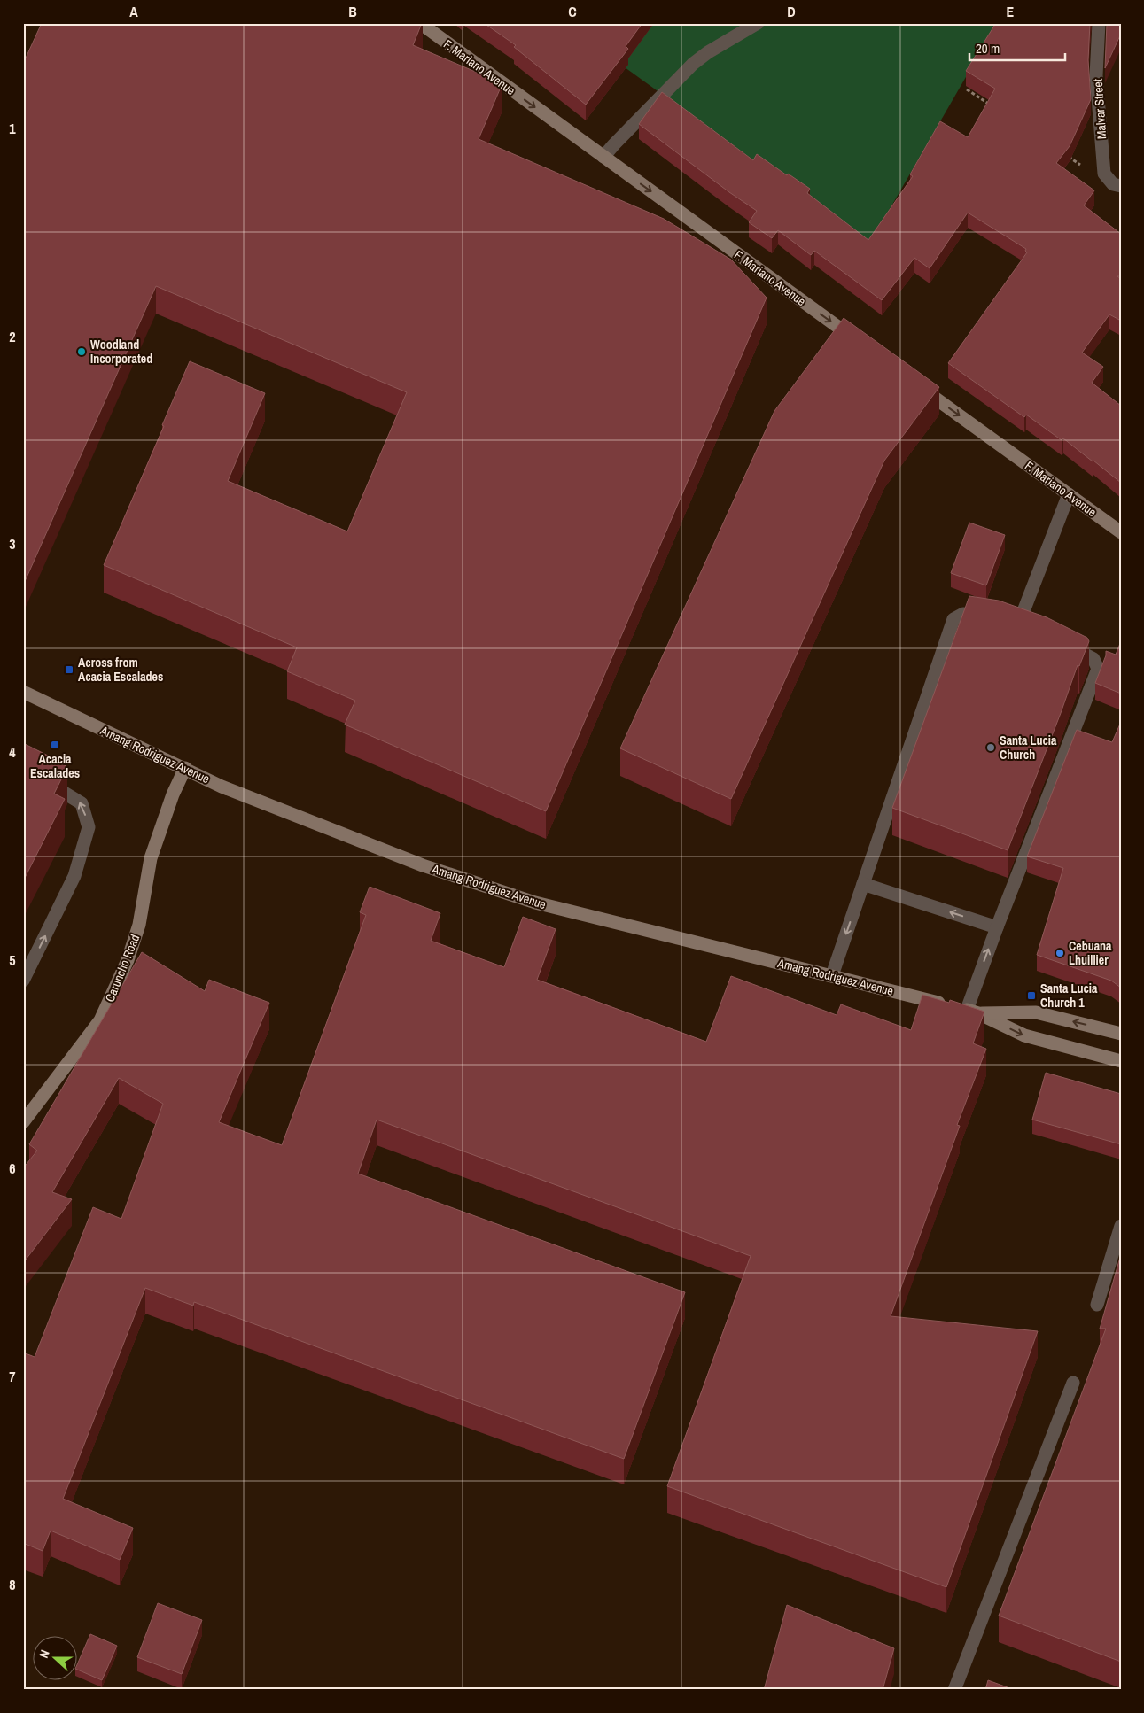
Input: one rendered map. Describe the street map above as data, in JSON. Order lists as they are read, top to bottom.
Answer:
{
  "streets": {
    "main road": ["F. Mariano Avenue", "Amang Rodriguez Avenue", "Caruncho Road"],
    "street": ["Malvar Street"]
  },
  "crossings": [
    ["Amang Rodriguez Avenue", "Caruncho Road"]
  ],
  "one_way": ["F. Mariano Avenue"],
  "places": {
    "other": ["Woodland Incorporated", "Santa Lucia Church", "Cebuana Lhuillier"],
    "transit": ["Across from Acacia Escalades", "Acacia Escalades", "Santa Lucia Church 1"]
  },
  "scale_bar": "20 m",
  "north": "left",
  "grid": {
    "columns": [
      "A",
      "B",
      "C",
      "D",
      "E"
    ],
    "rows": [
      "1",
      "2",
      "3",
      "4",
      "5",
      "6",
      "7",
      "8"
    ]
  }
}
